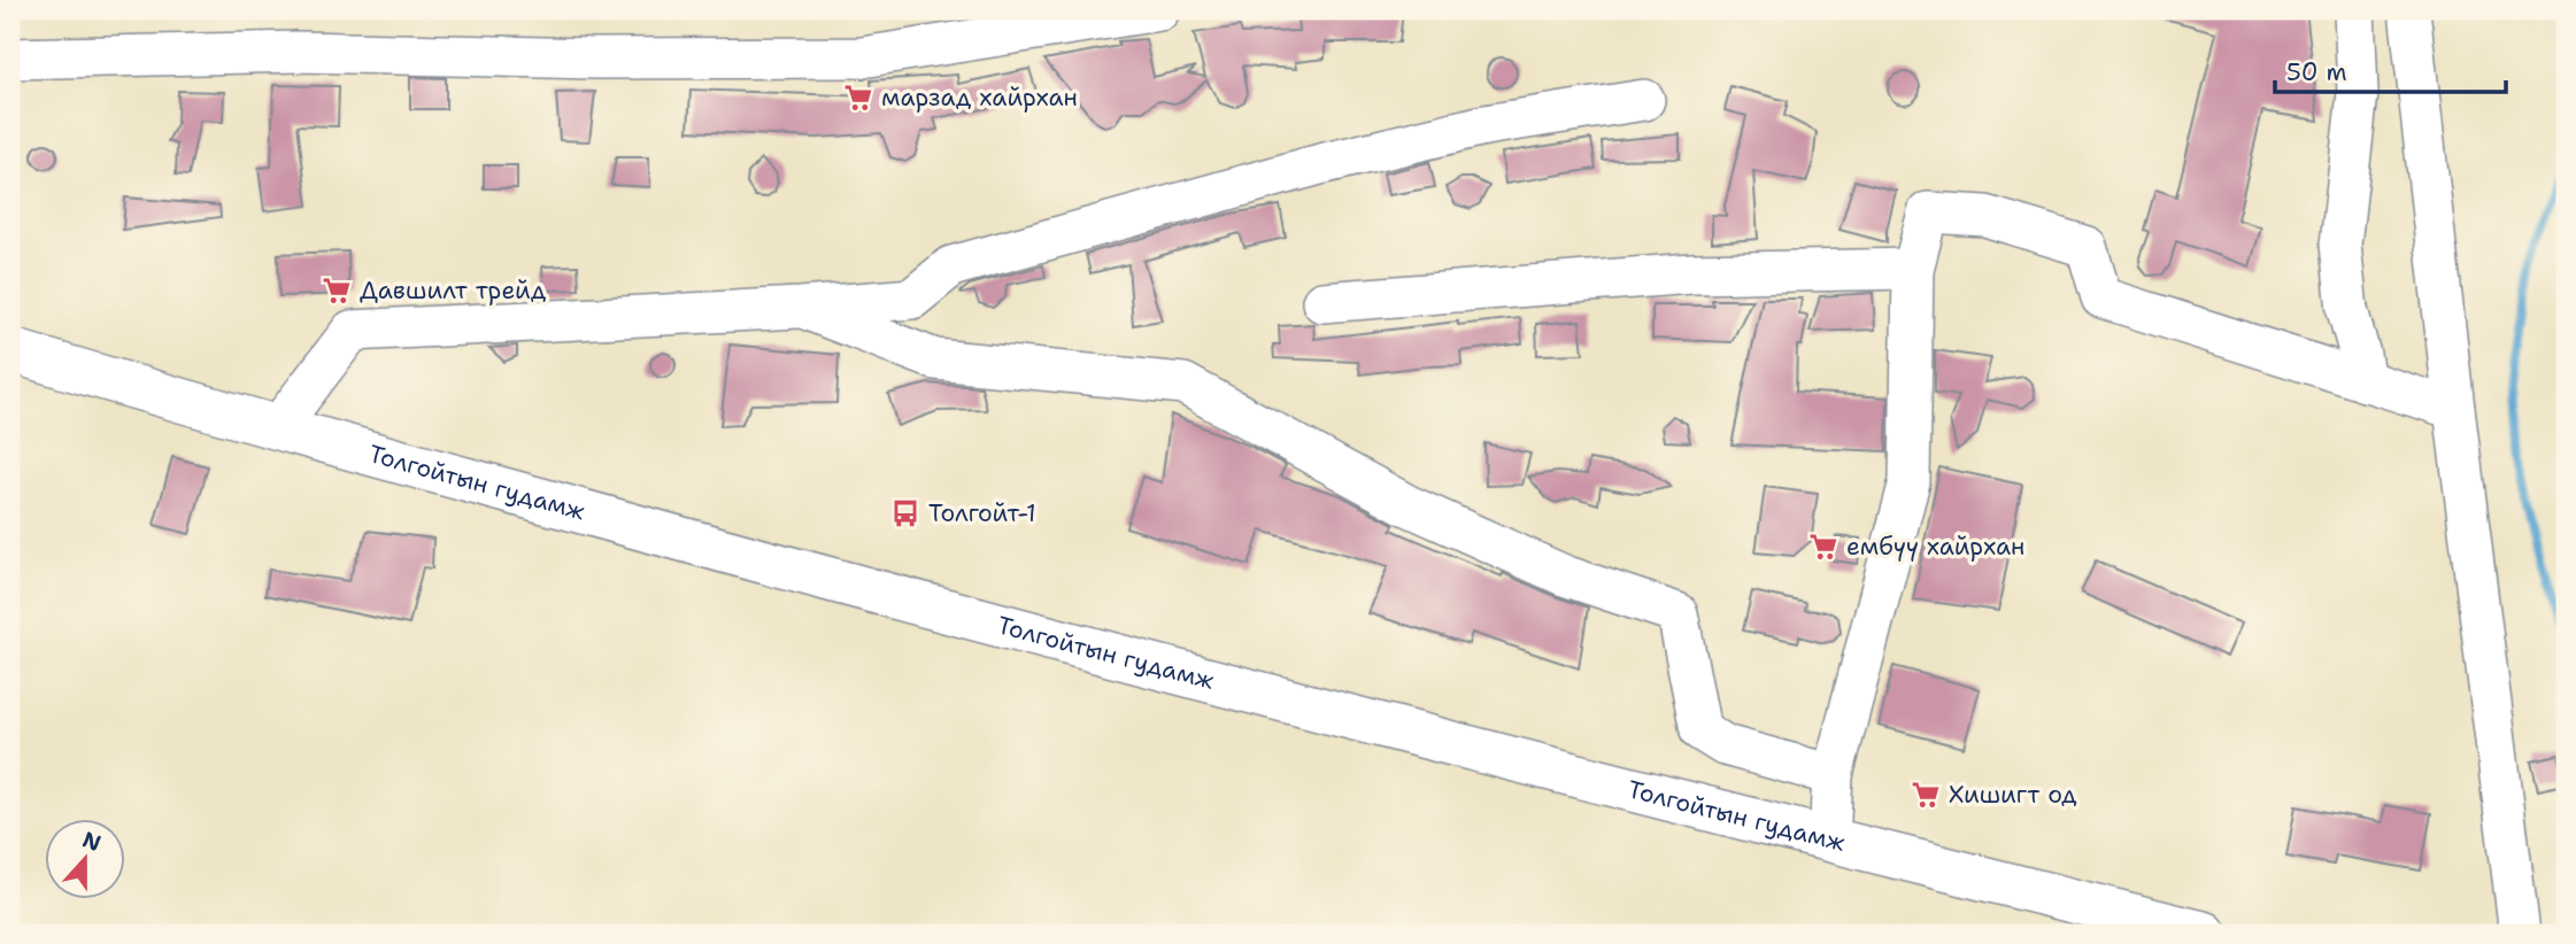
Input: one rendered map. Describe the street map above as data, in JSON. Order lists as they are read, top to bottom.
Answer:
{
  "streets": {
    "main road": ["Толгойтын гудамж"]
  },
  "places": {
    "supermarket": [
      "марзад хайрхан",
      "Давшилт трейд",
      "ембүү хайрхан",
      "Хишигт од"
    ],
    "bus stop": ["Толгойт-1"]
  },
  "scale_bar": "50 m",
  "north": "top"
}
